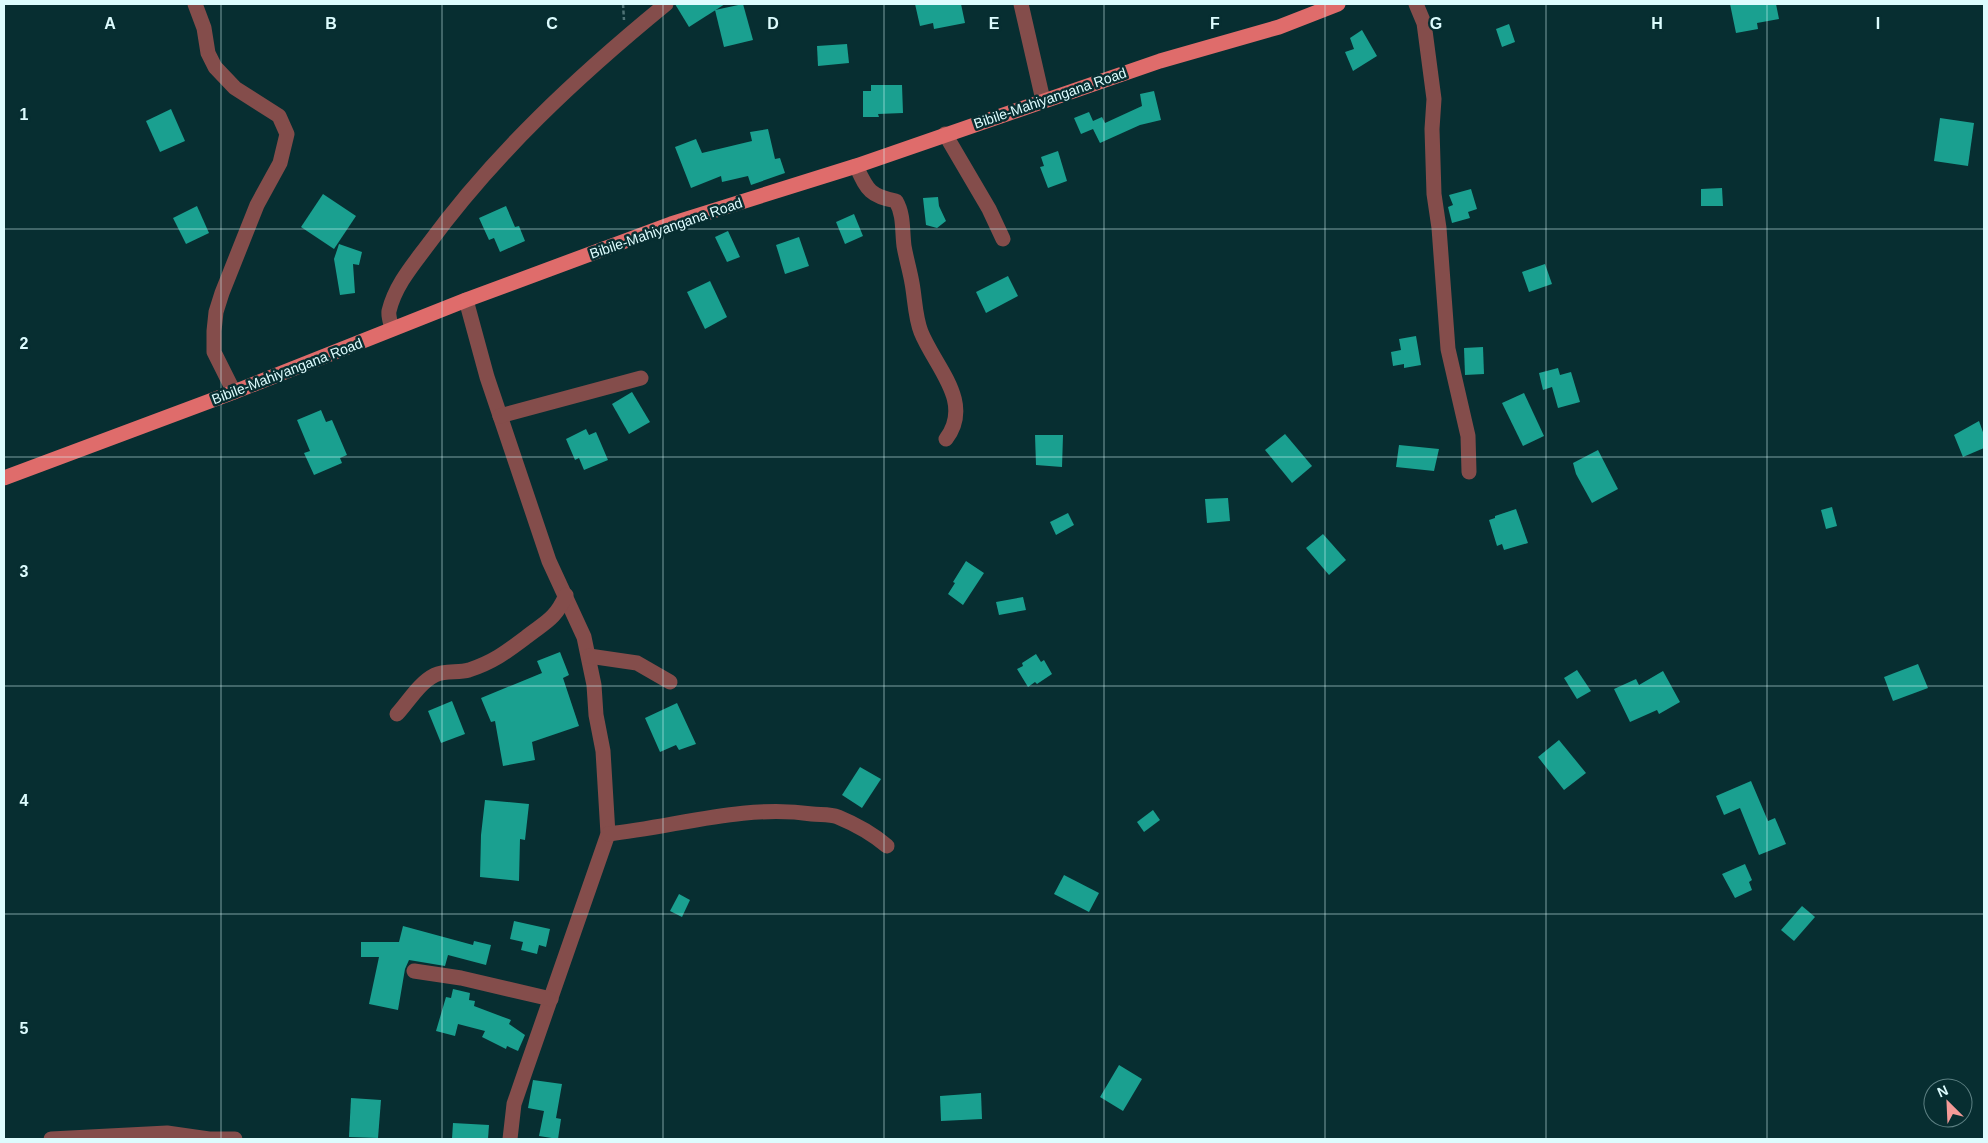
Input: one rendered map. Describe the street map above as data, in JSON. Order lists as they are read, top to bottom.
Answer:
{
  "streets": {
    "main road": ["Bibile-Mahiyangana Road"]
  },
  "north": "top left",
  "grid": {
    "columns": [
      "A",
      "B",
      "C",
      "D",
      "E",
      "F",
      "G",
      "H",
      "I"
    ],
    "rows": [
      "1",
      "2",
      "3",
      "4",
      "5"
    ]
  }
}
